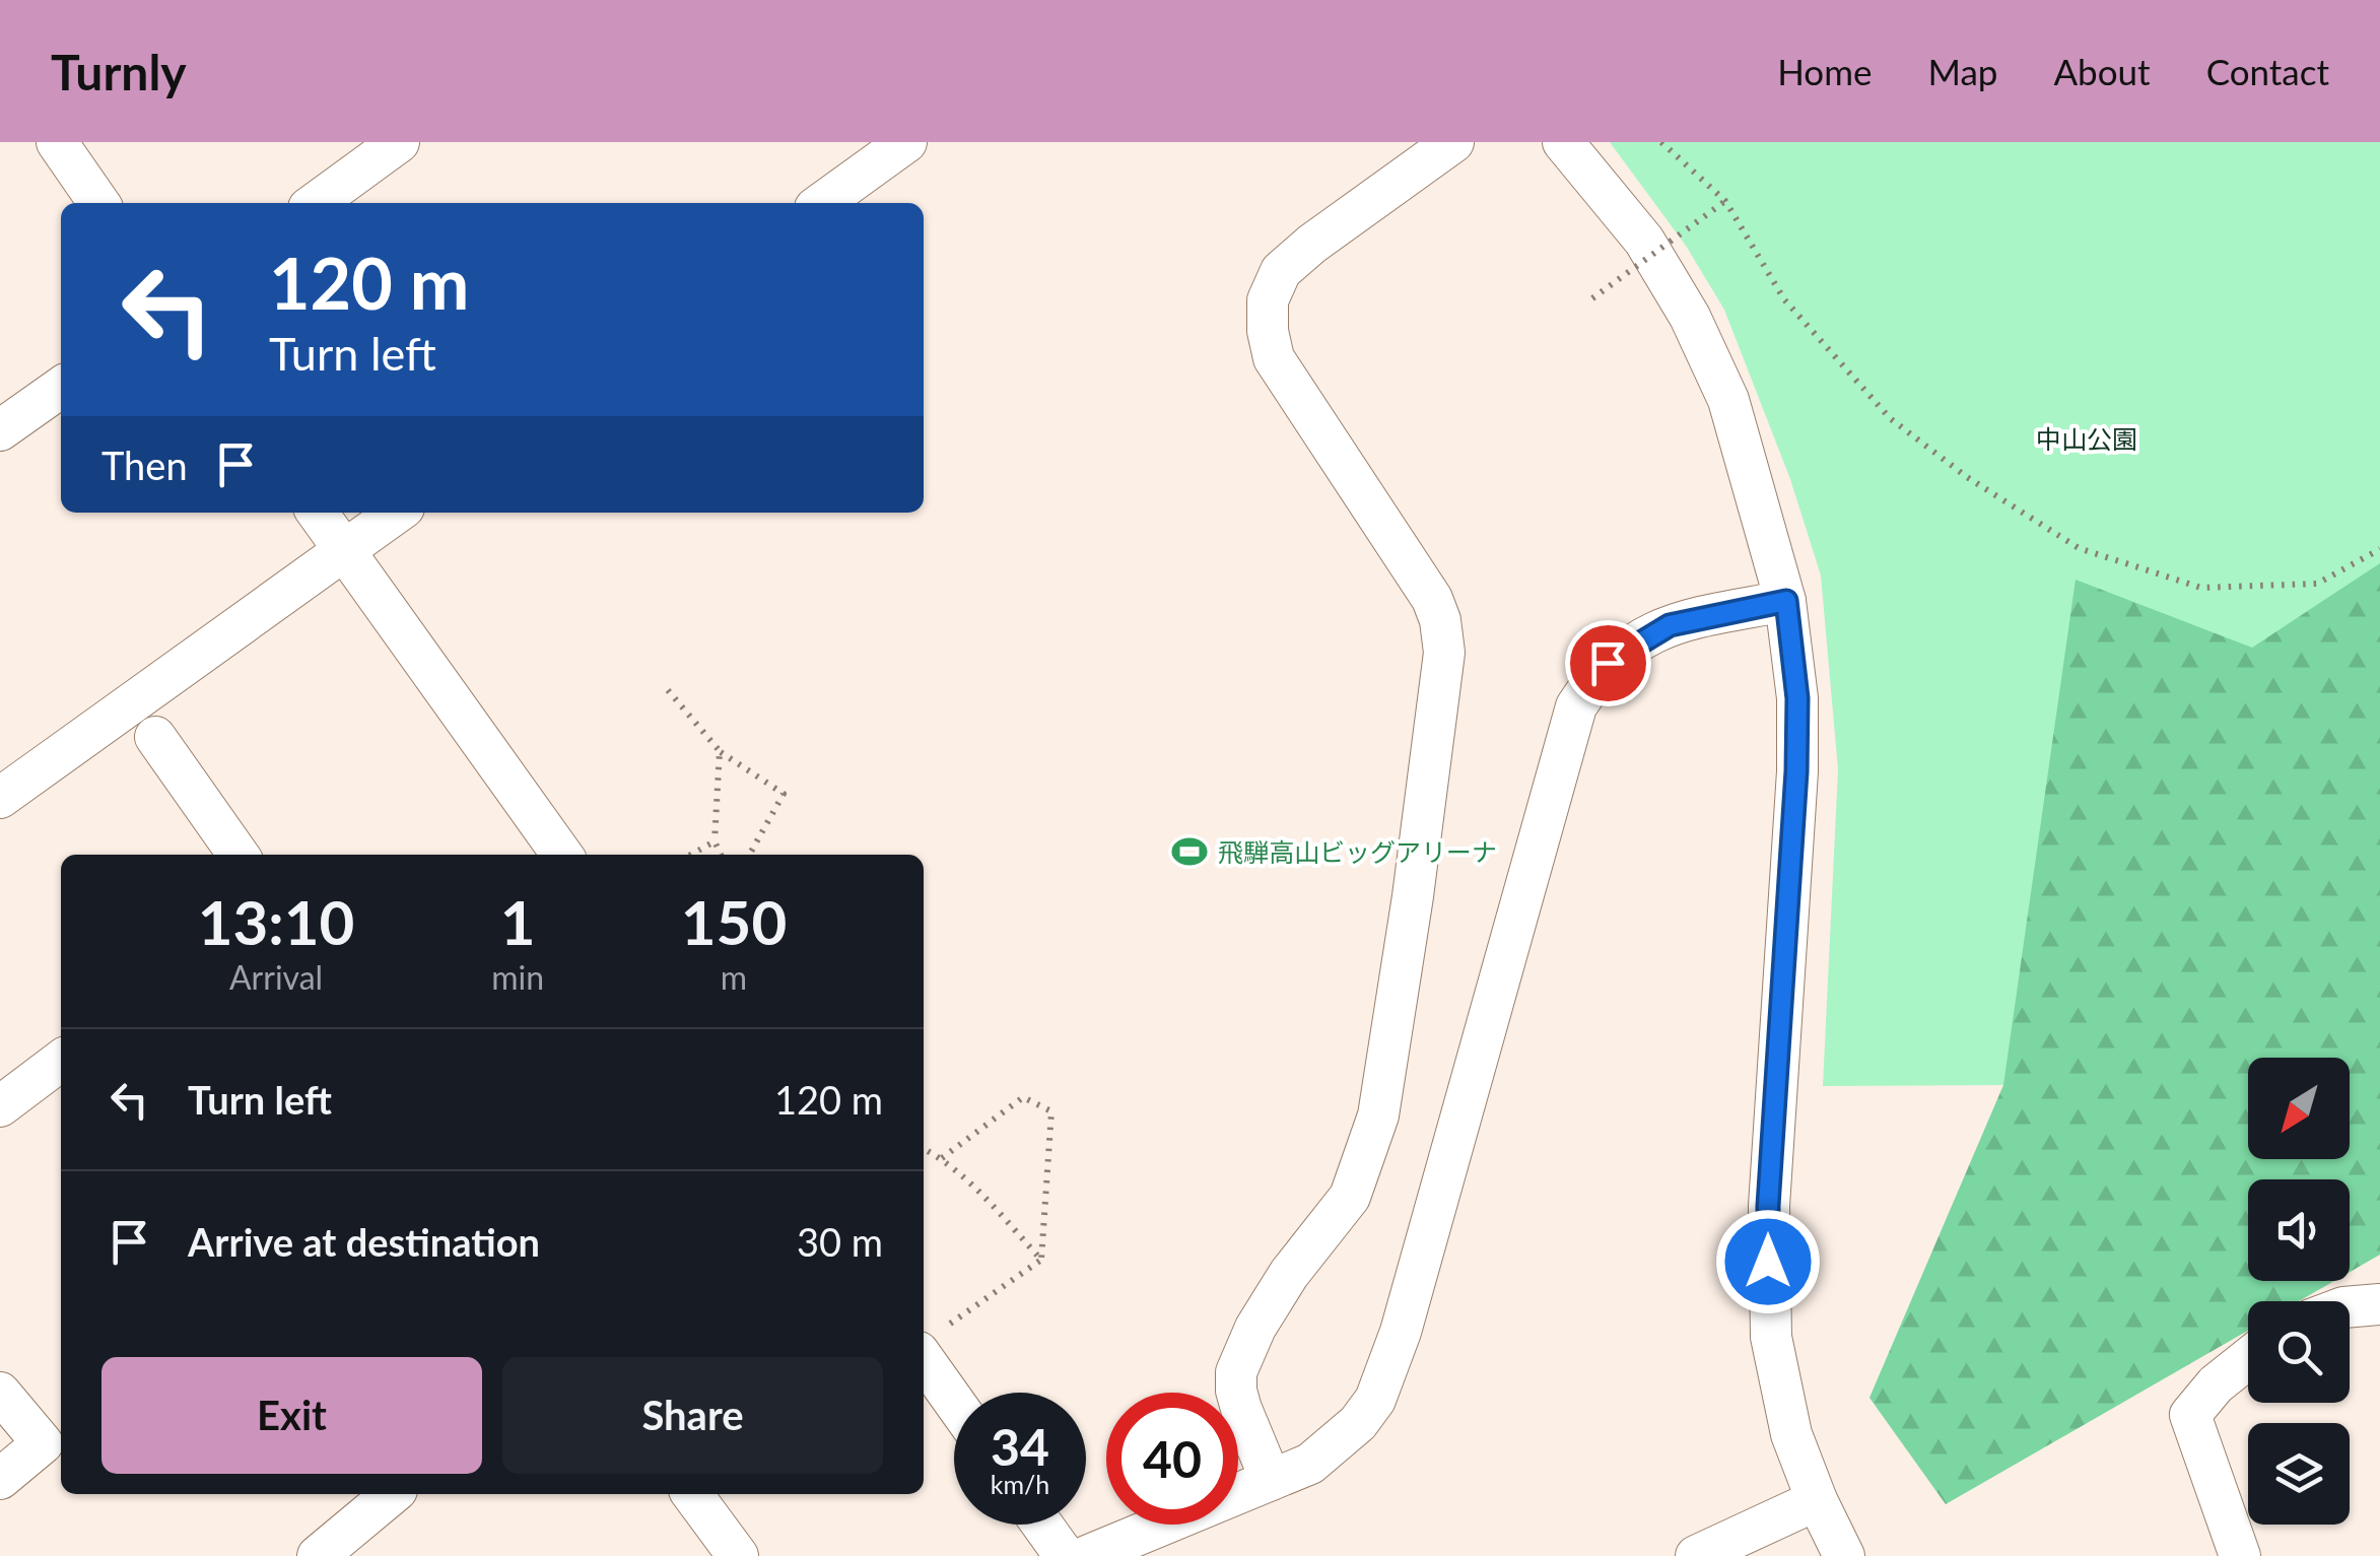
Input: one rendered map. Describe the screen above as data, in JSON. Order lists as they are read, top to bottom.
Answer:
{
  "parks": ["中山公園"],
  "places": {
    "sports": ["飛騨高山ビッグアリーナ"]
  },
  "north": "bottom left",
  "page": {
    "header": "Turnly",
    "nav": [
      "Home",
      "Map",
      "About",
      "Contact"
    ],
    "turn": ["120 m", "Turn left"],
    "then": "Then",
    "eta": [
      "13:10",
      "Arrival",
      "1",
      "min",
      "150",
      "m"
    ],
    "list": [
      {
        "name": "Turn left",
        "value": "120 m"
      },
      {
        "name": "Arrive at destination",
        "value": "30 m"
      }
    ],
    "buttons": ["Exit", "Share"],
    "speed": "34 km/h",
    "limit": "40"
  }
}
